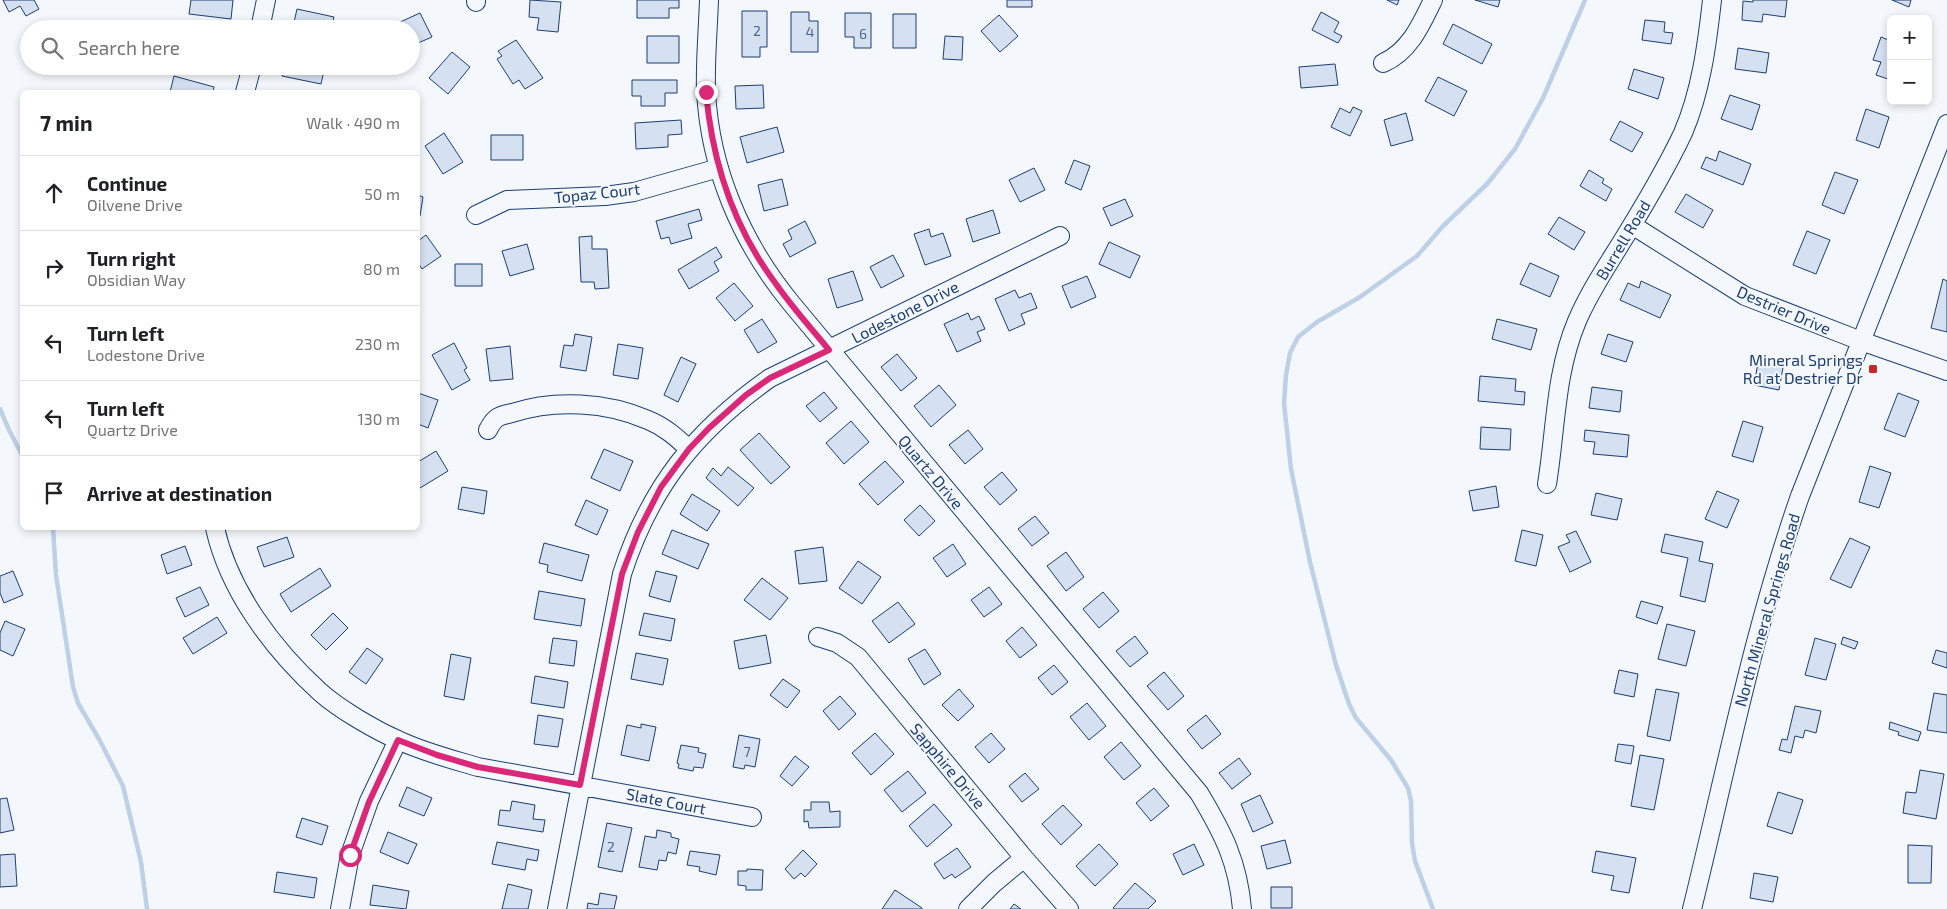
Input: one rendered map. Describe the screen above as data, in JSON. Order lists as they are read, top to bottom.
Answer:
{
  "streets": {
    "street": [
      "Topaz Court",
      "Burrell Road",
      "Destrier Drive",
      "Lodestone Drive",
      "Quartz Drive",
      "North Mineral Springs Road",
      "Sapphire Drive",
      "Slate Court"
    ]
  },
  "crossings": [
    ["Topaz Court", "Quartz Drive"],
    ["Burrell Road", "Destrier Drive"],
    ["Destrier Drive", "North Mineral Springs Road"],
    ["Lodestone Drive", "Quartz Drive"],
    ["Lodestone Drive", "Slate Court"]
  ],
  "places": {
    "transit": ["Mineral Springs Rd at Destrier Dr"]
  },
  "house_numbers": [
    "2",
    "4",
    "6",
    "7",
    "2"
  ],
  "page": {
    "map_buttons": ["+", "−"],
    "search": "Search here",
    "heading": ["7 min", "Walk · 490 m"],
    "list": [
      ["Continue", "Oilvene Drive", "50 m"],
      ["Turn right", "Obsidian Way", "80 m"],
      ["Turn left", "Lodestone Drive", "230 m"],
      ["Turn left", "Quartz Drive", "130 m"],
      "Arrive at destination"
    ]
  }
}
